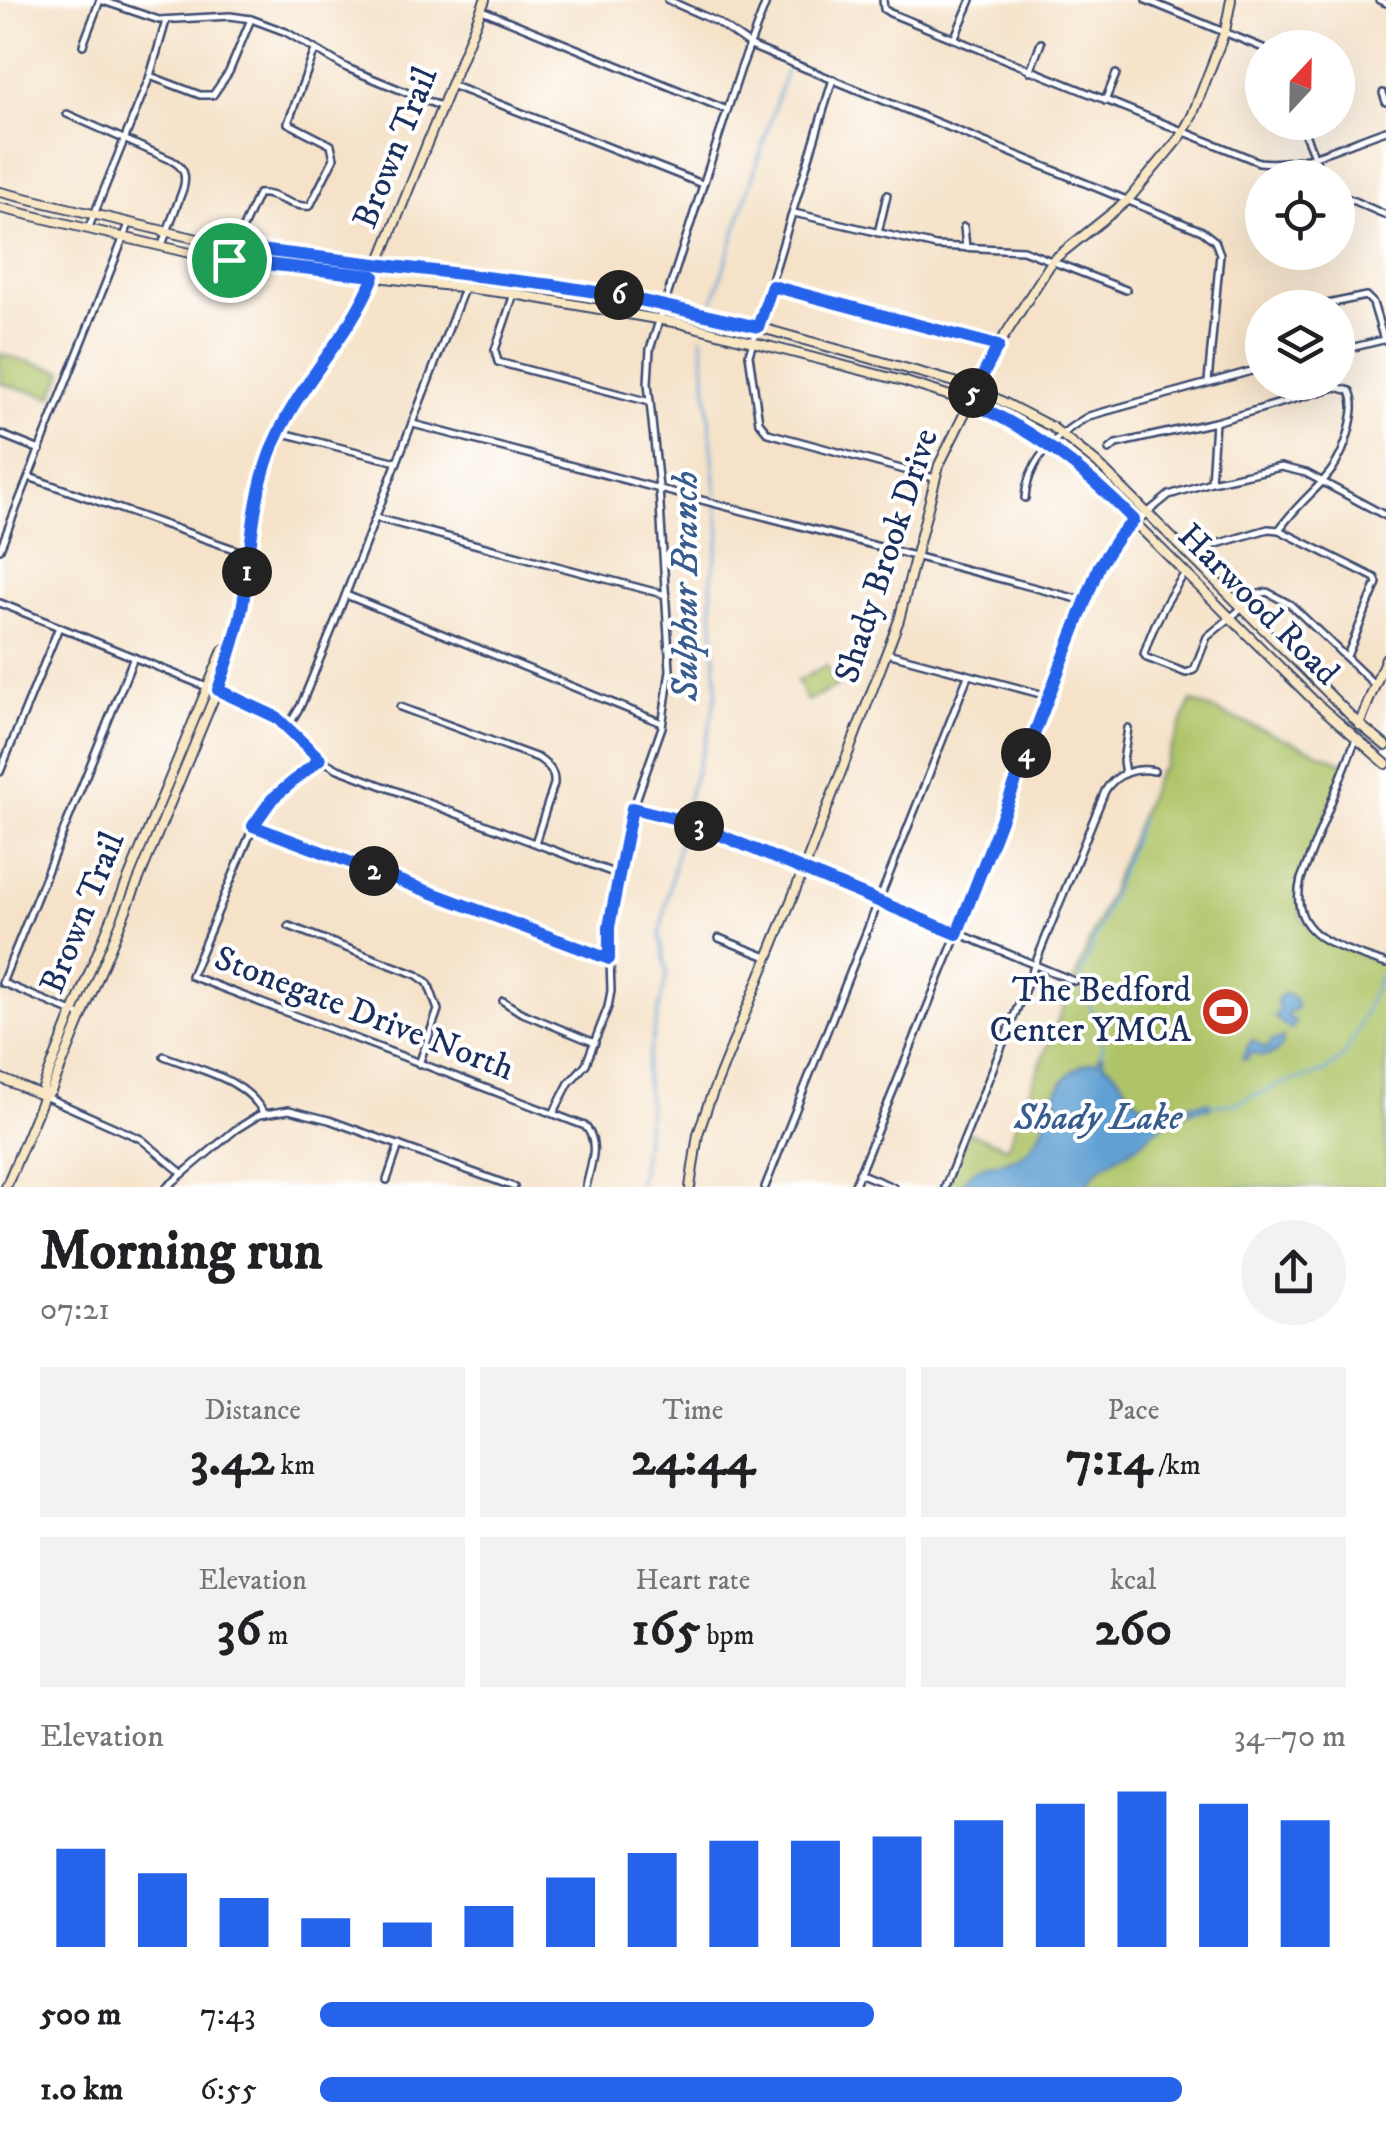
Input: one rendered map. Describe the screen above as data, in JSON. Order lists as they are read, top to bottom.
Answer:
{
  "streets": {
    "street": [
      "Brown Trail",
      "Shady Brook Drive",
      "Harwood Road",
      "Stonegate Drive North"
    ]
  },
  "crossings": [
    ["Brown Trail", "Harwood Road"],
    ["Shady Brook Drive", "Harwood Road"]
  ],
  "water": ["Sulphur Branch", "Shady Lake"],
  "places": {
    "sports": ["The Bedford Center YMCA"]
  },
  "north": "top",
  "page": {
    "pins": [
      "6",
      "5",
      "1",
      "4",
      "3",
      "2"
    ],
    "heading": ["Morning run", "07:21"],
    "stats": [
      ["Distance", "3.42 km"],
      ["Time", "24:44"],
      ["Pace", "7:14 /km"],
      ["Elevation", "36 m"],
      ["Heart rate", "165 bpm"],
      ["kcal", "260"]
    ],
    "chart": ["Elevation", "34–70 m"],
    "list": [
      {
        "name": "500 m",
        "note": "7:43"
      },
      {
        "name": "1.0 km",
        "note": "6:55"
      }
    ]
  }
}
